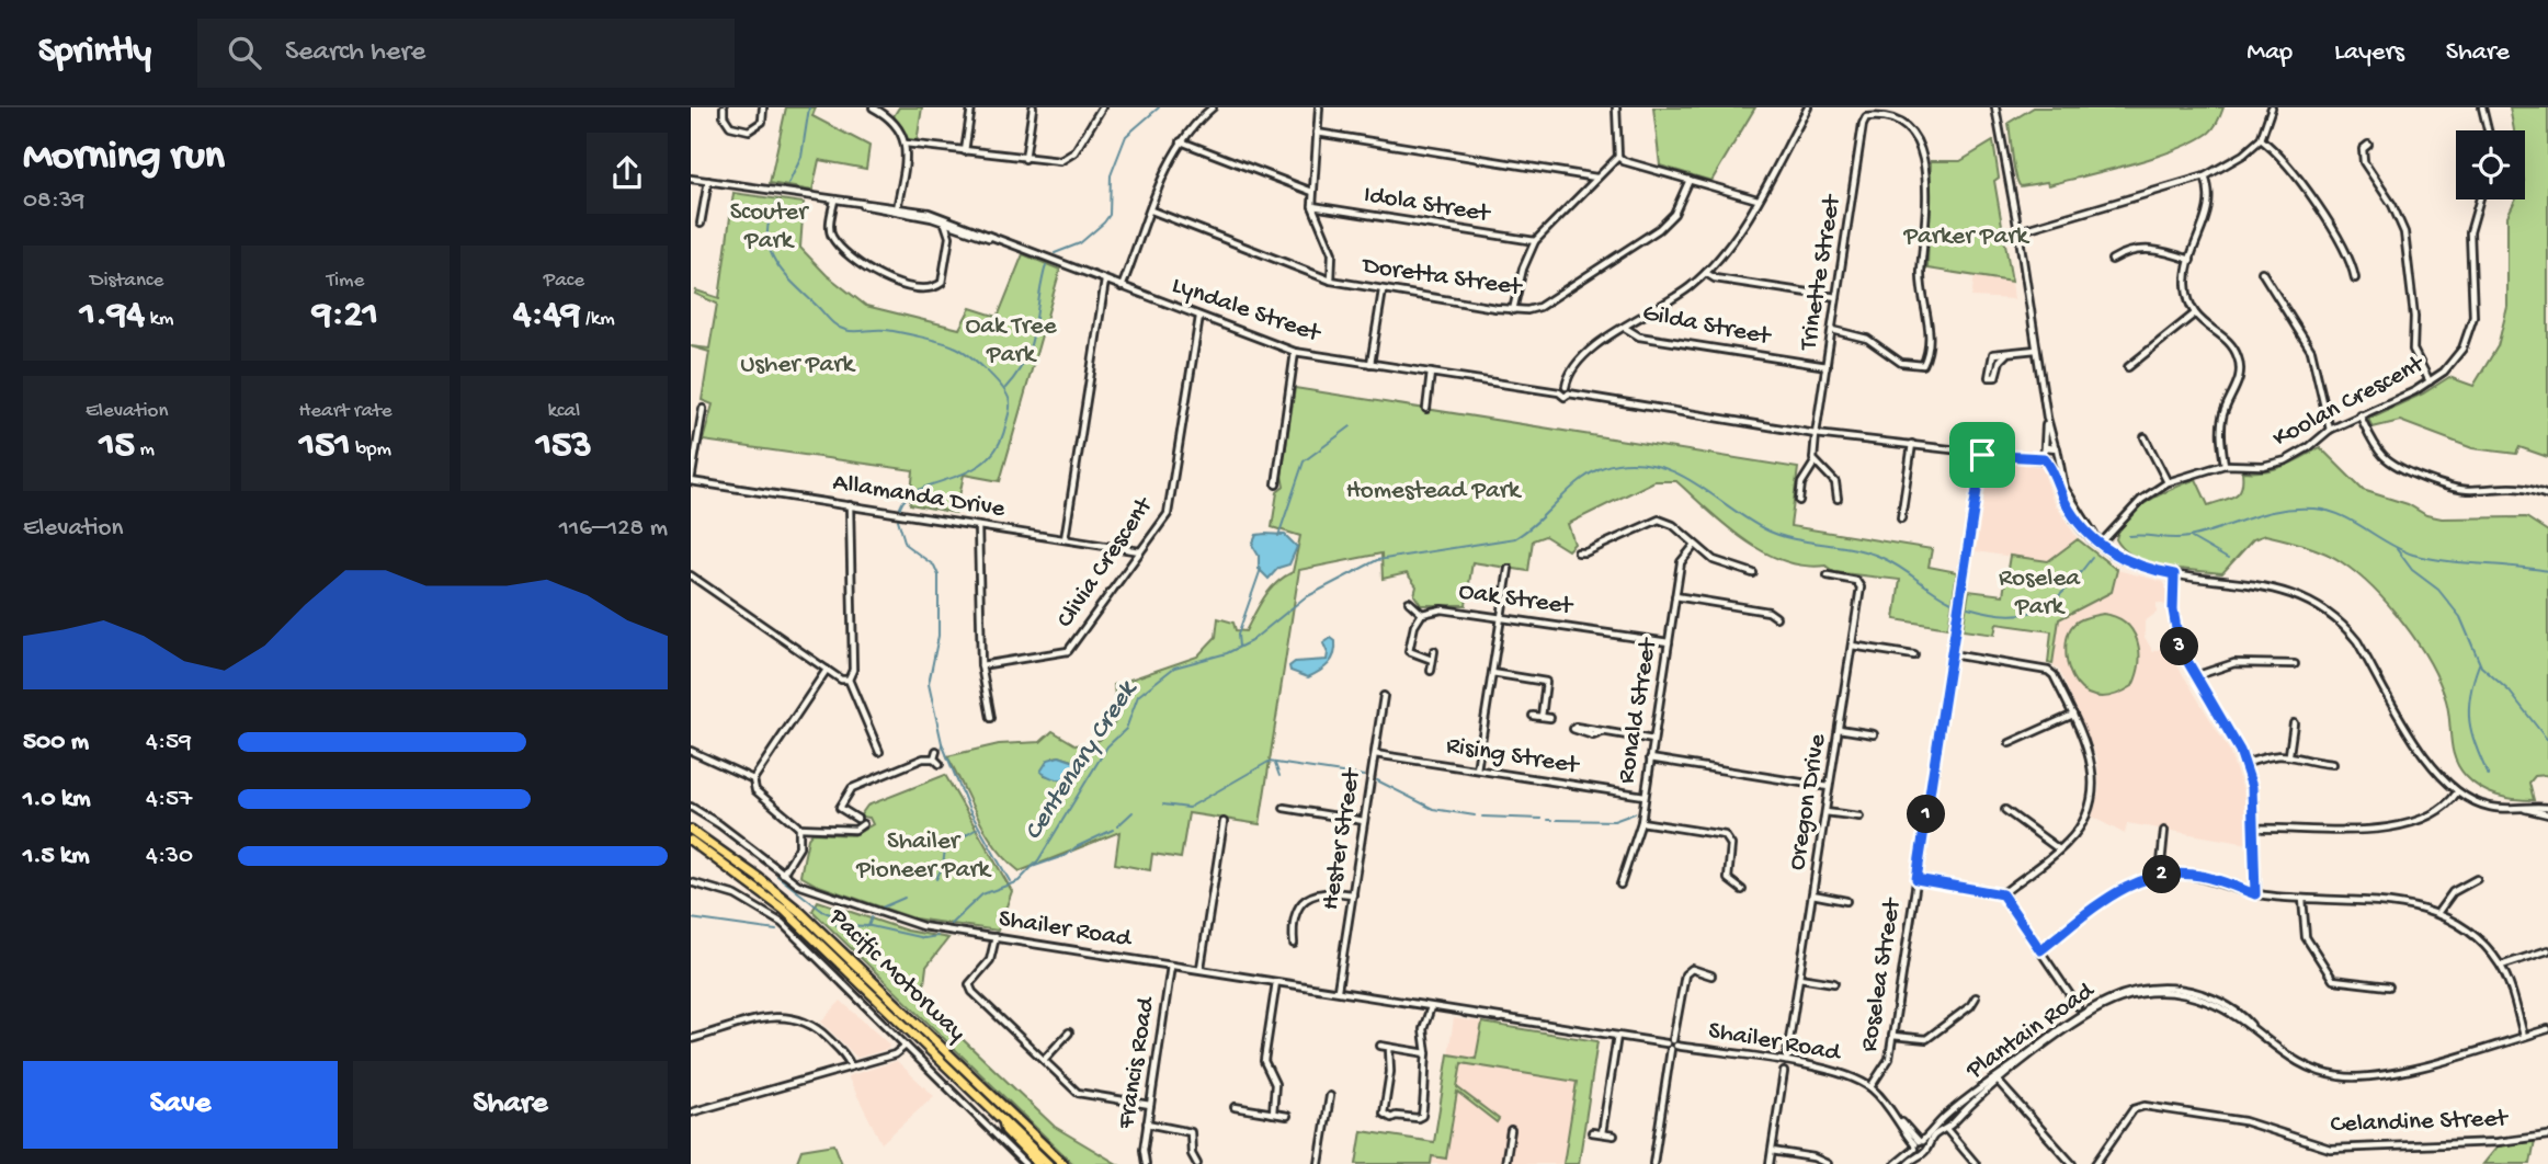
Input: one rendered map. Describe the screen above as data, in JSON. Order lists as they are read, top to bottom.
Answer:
{
  "streets": {
    "highway": ["Pacific Motorway"],
    "street": [
      "Idola Street",
      "Trinette Street",
      "Doretta Street",
      "Lyndale Street",
      "Gilda Street",
      "Koolan Crescent",
      "Allamanda Drive",
      "Clivia Crescent",
      "Oak Street",
      "Ronald Street",
      "Rising Street",
      "Oregon Drive",
      "Hester Street",
      "Shailer Road",
      "Roselea Street",
      "Plantain Road",
      "Francis Road",
      "Celandine Street"
    ]
  },
  "crossings": [
    ["Trinette Street", "Gilda Street"],
    ["Lyndale Street", "Clivia Crescent"],
    ["Allamanda Drive", "Clivia Crescent"],
    ["Oak Street", "Ronald Street"],
    ["Ronald Street", "Rising Street"],
    ["Rising Street", "Hester Street"],
    ["Oregon Drive", "Shailer Road"],
    ["Hester Street", "Shailer Road"],
    ["Shailer Road", "Roselea Street"],
    ["Shailer Road", "Plantain Road"],
    ["Shailer Road", "Francis Road"]
  ],
  "water": ["Centenary Creek"],
  "parks": [
    "Scouter Park",
    "Parker Park",
    "Oak Tree Park",
    "Usher Park",
    "Homestead Park",
    "Roselea Park",
    "Shailer Pioneer Park"
  ],
  "page": {
    "header": "Sprintly",
    "search": "Search here",
    "nav": ["Map", "Layers", "Share"],
    "heading": ["Morning run", "08:39"],
    "stats": [
      ["Distance", "1.94 km"],
      ["Time", "9:21"],
      ["Pace", "4:49 /km"],
      ["Elevation", "15 m"],
      ["Heart rate", "151 bpm"],
      ["kcal", "153"]
    ],
    "chart": ["Elevation", "116–128 m"],
    "pins": ["3", "1", "2"],
    "list": [
      {
        "name": "500 m",
        "note": "4:59"
      },
      {
        "name": "1.0 km",
        "note": "4:57"
      },
      {
        "name": "1.5 km",
        "note": "4:30"
      }
    ],
    "buttons": ["Save", "Share"]
  }
}
